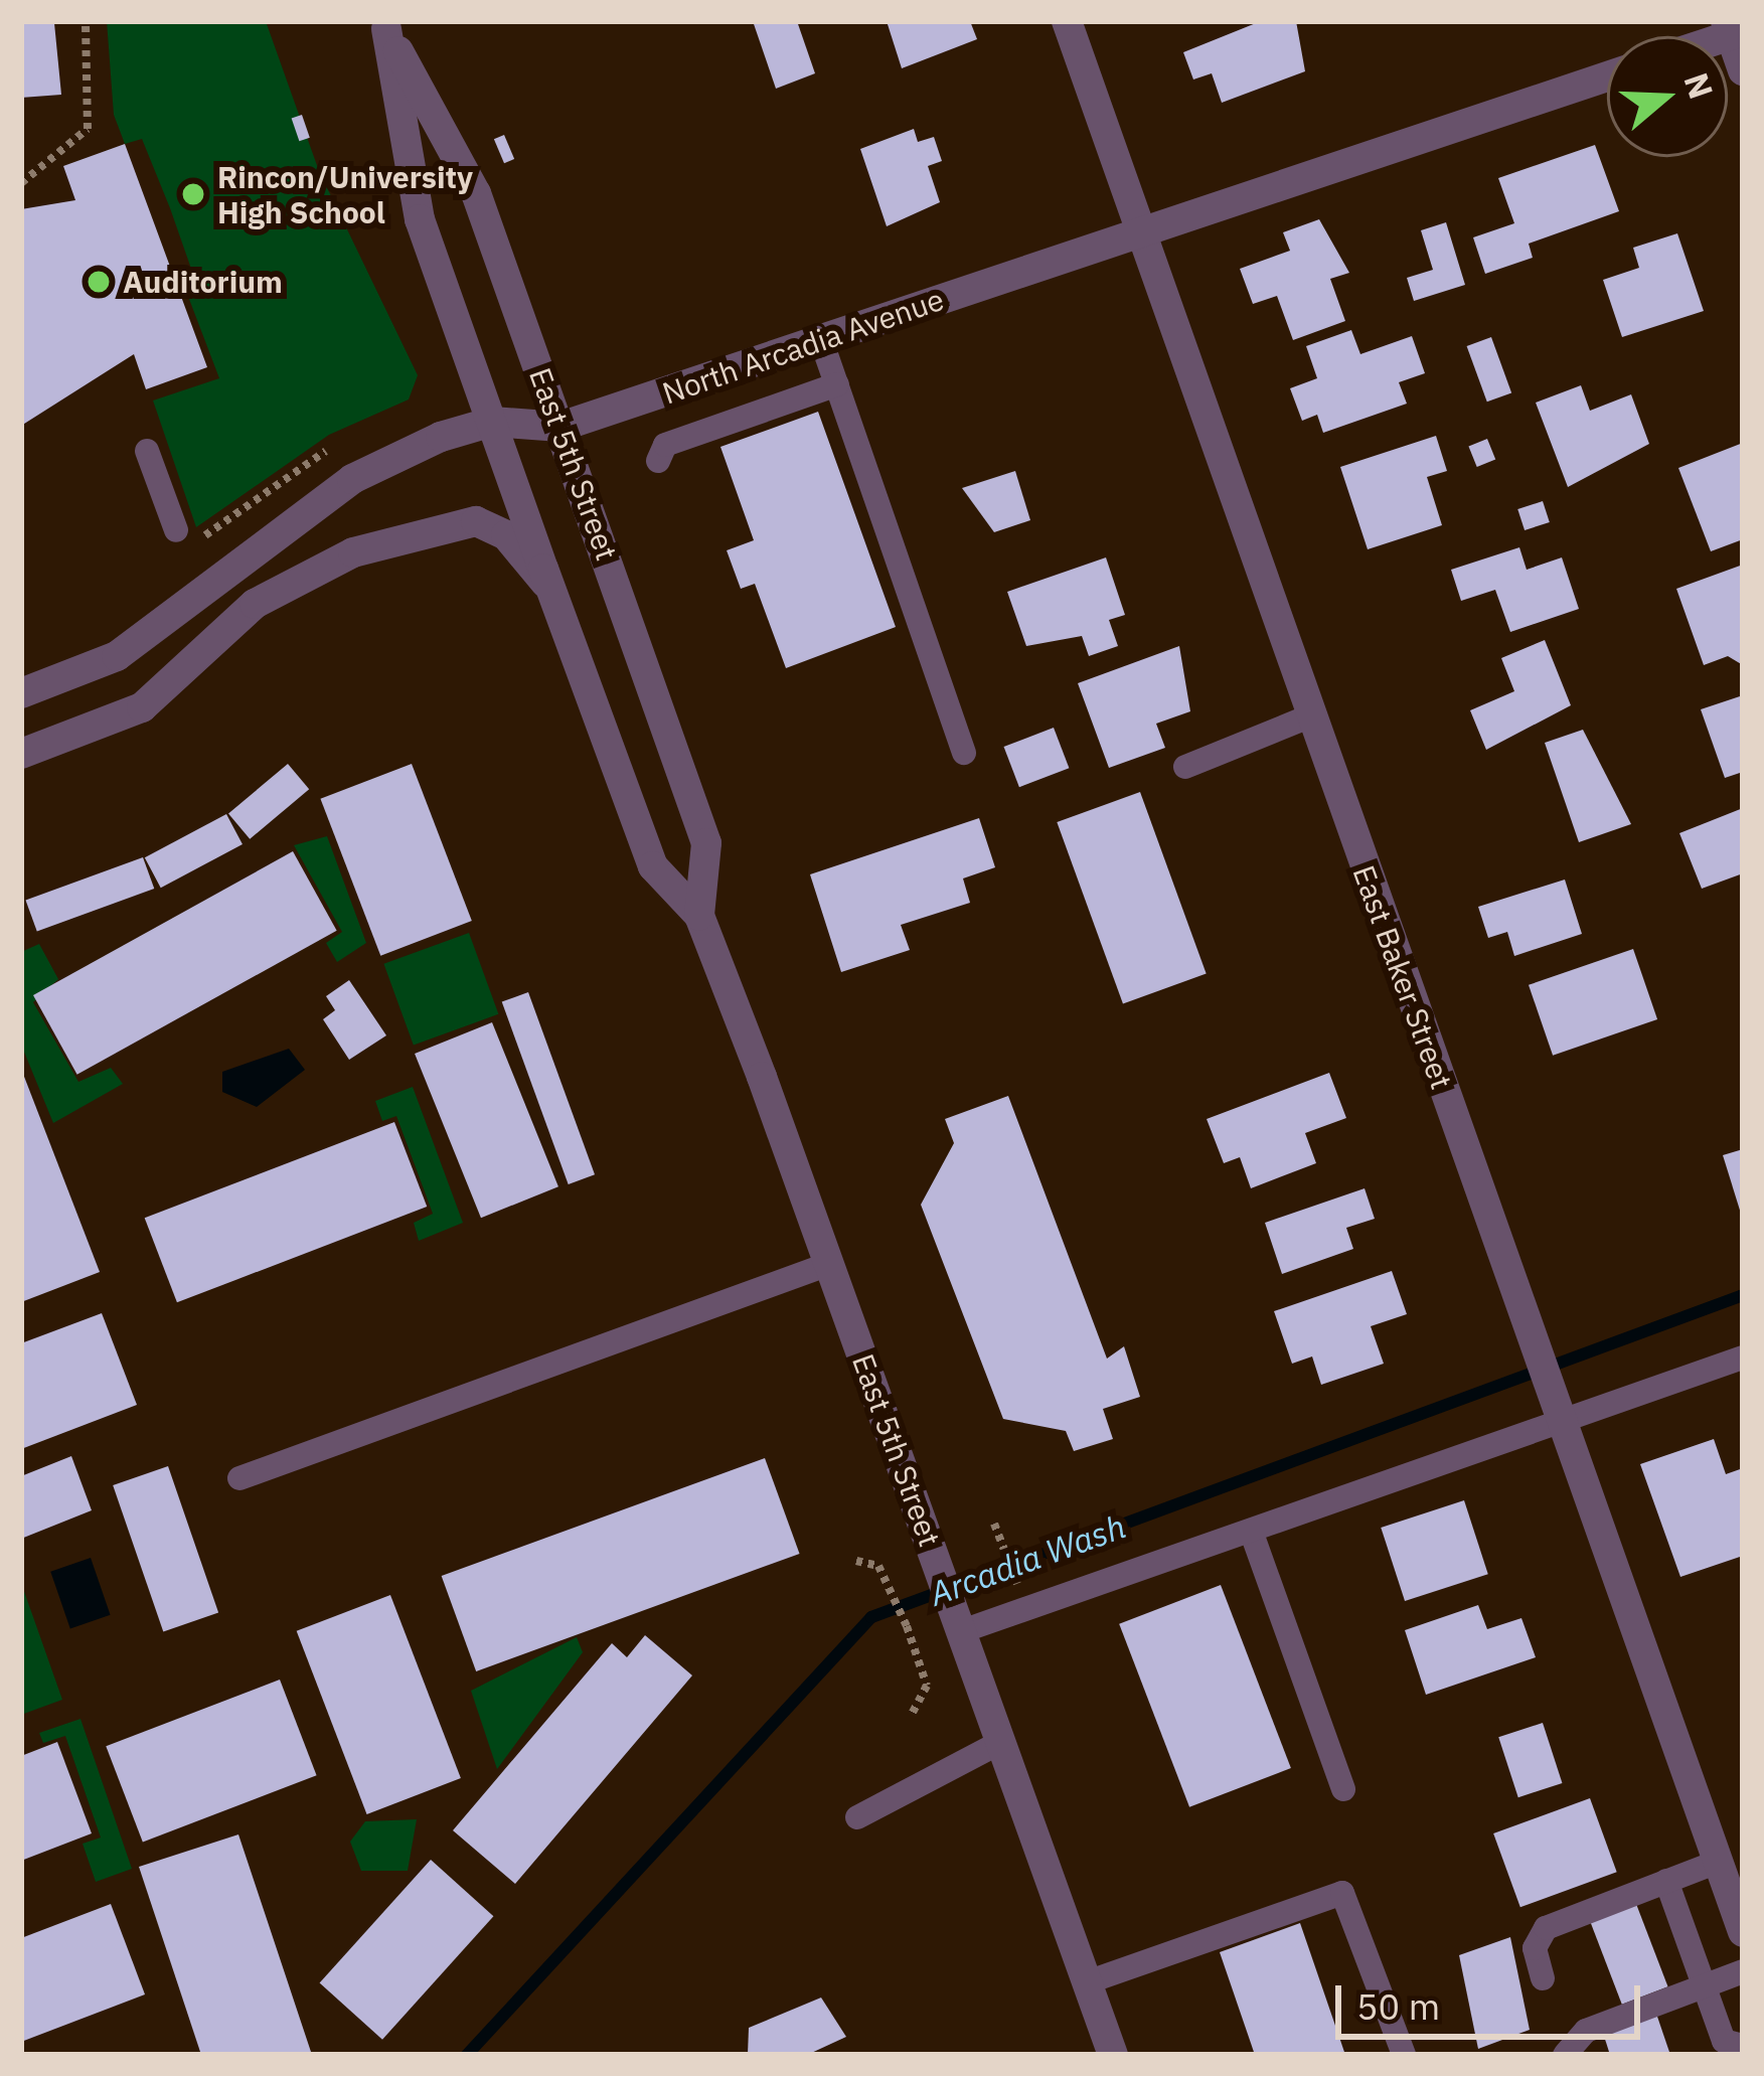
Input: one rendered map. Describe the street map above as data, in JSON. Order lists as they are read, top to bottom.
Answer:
{
  "streets": {
    "street": ["North Arcadia Avenue", "East 5th Street", "East Baker Street"]
  },
  "crossings": [
    ["North Arcadia Avenue", "East 5th Street"],
    ["North Arcadia Avenue", "East Baker Street"]
  ],
  "water": ["Arcadia Wash"],
  "places": ["Rincon/University High School", "Auditorium"],
  "scale_bar": "50 m",
  "north": "right"
}
